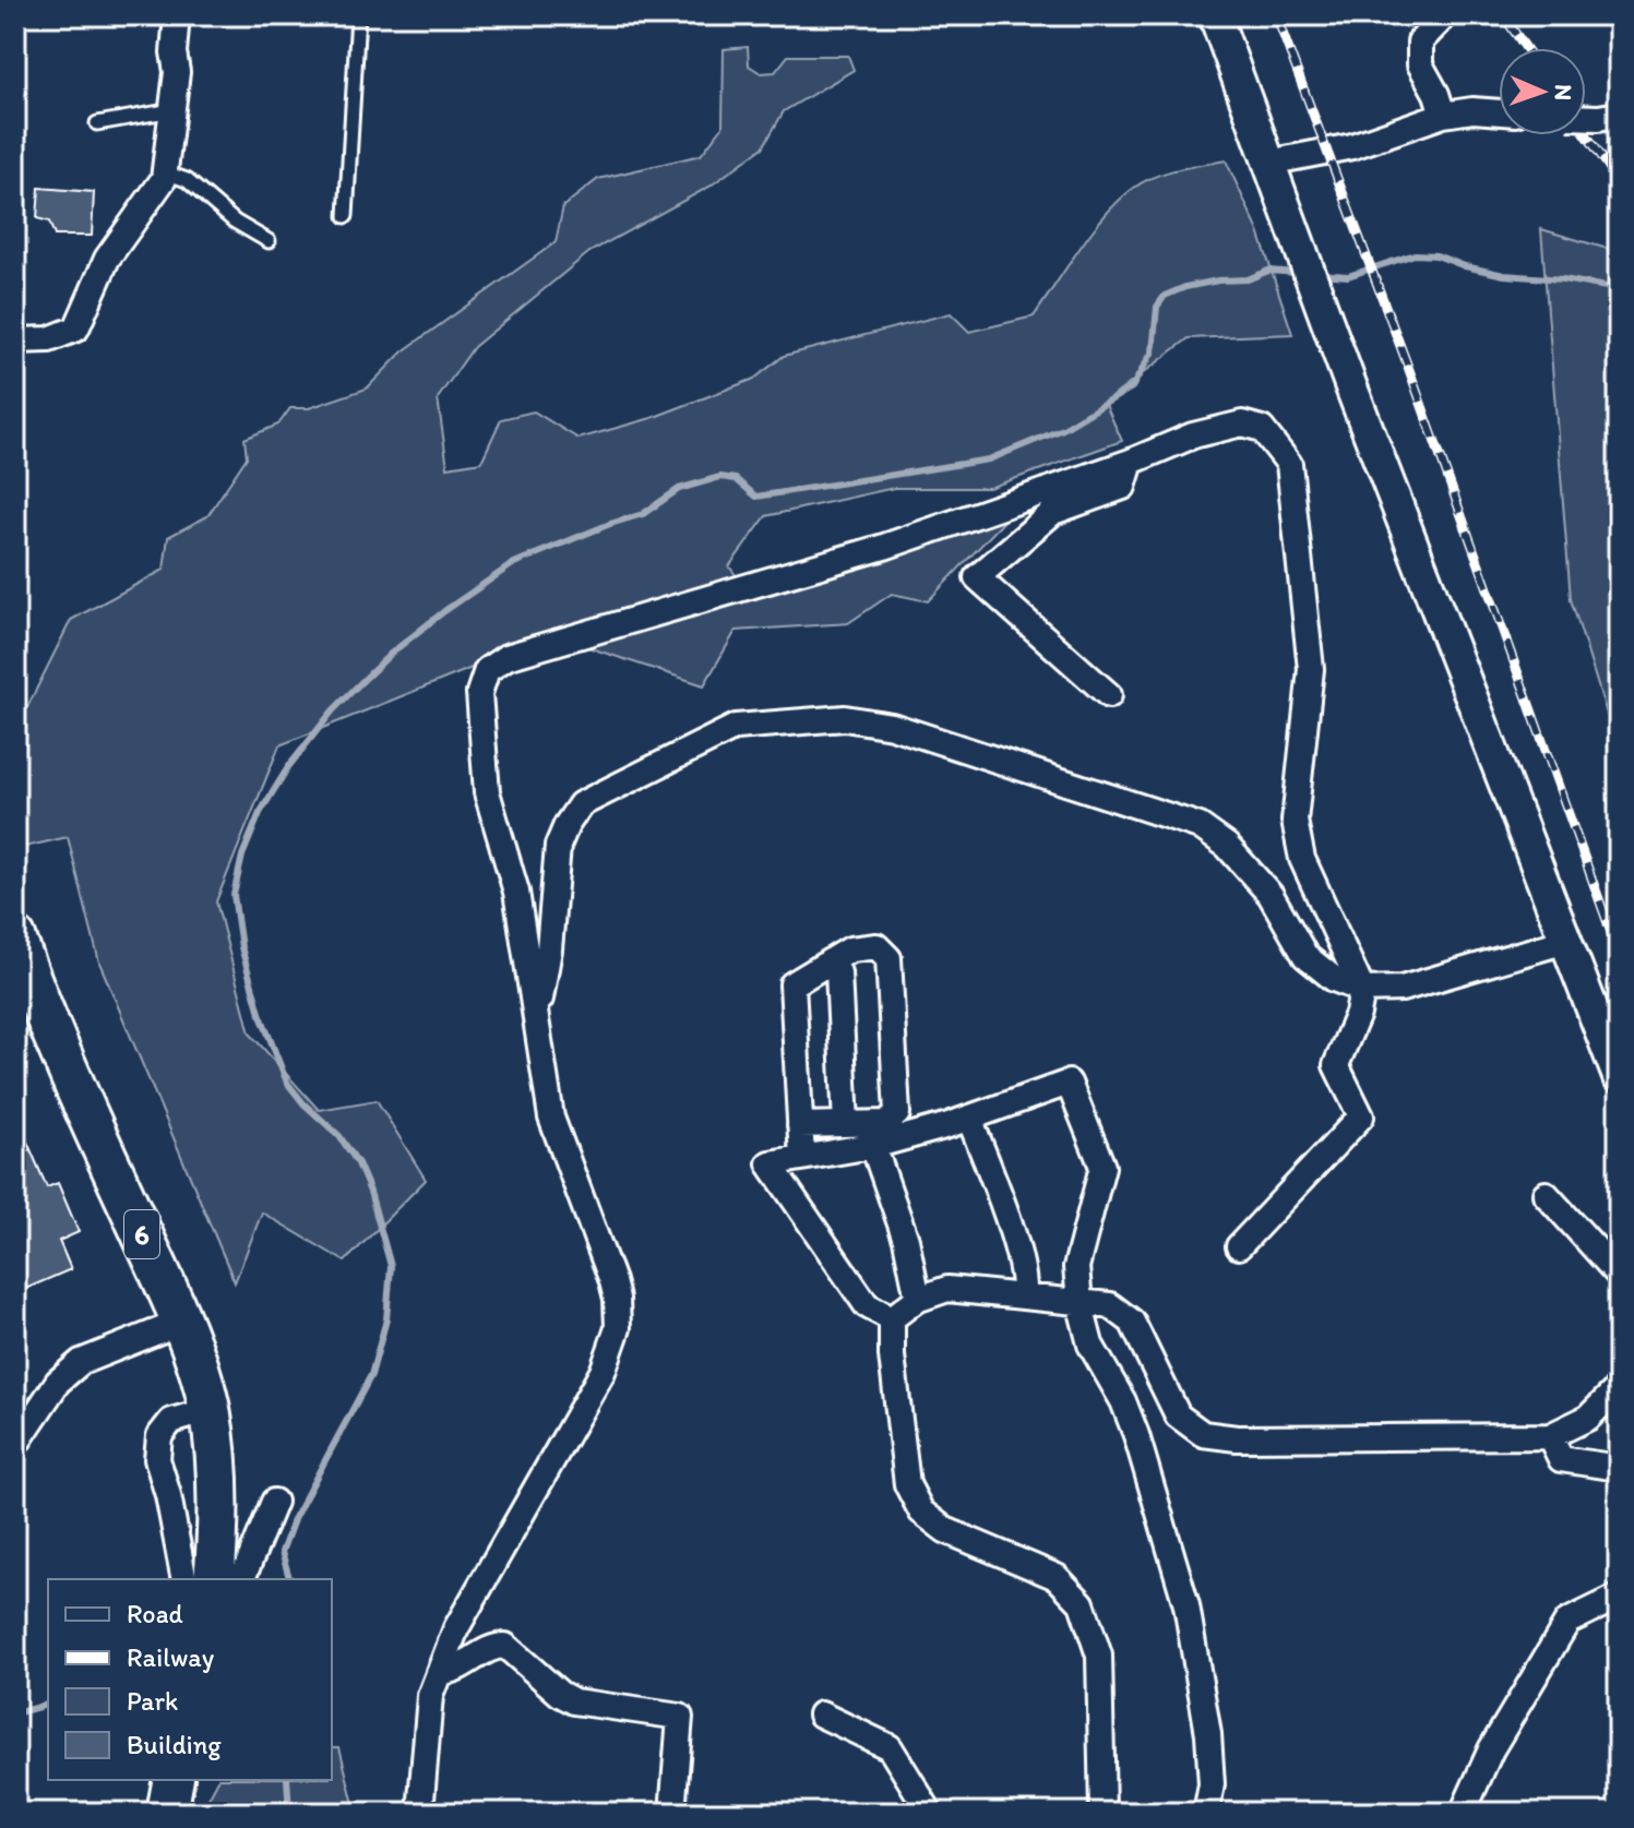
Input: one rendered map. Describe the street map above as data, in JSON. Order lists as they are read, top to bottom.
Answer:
{
  "streets": {
    "main road": ["6"]
  },
  "legend": [
    "Road",
    "Railway",
    "Park",
    "Building"
  ],
  "north": "right"
}
